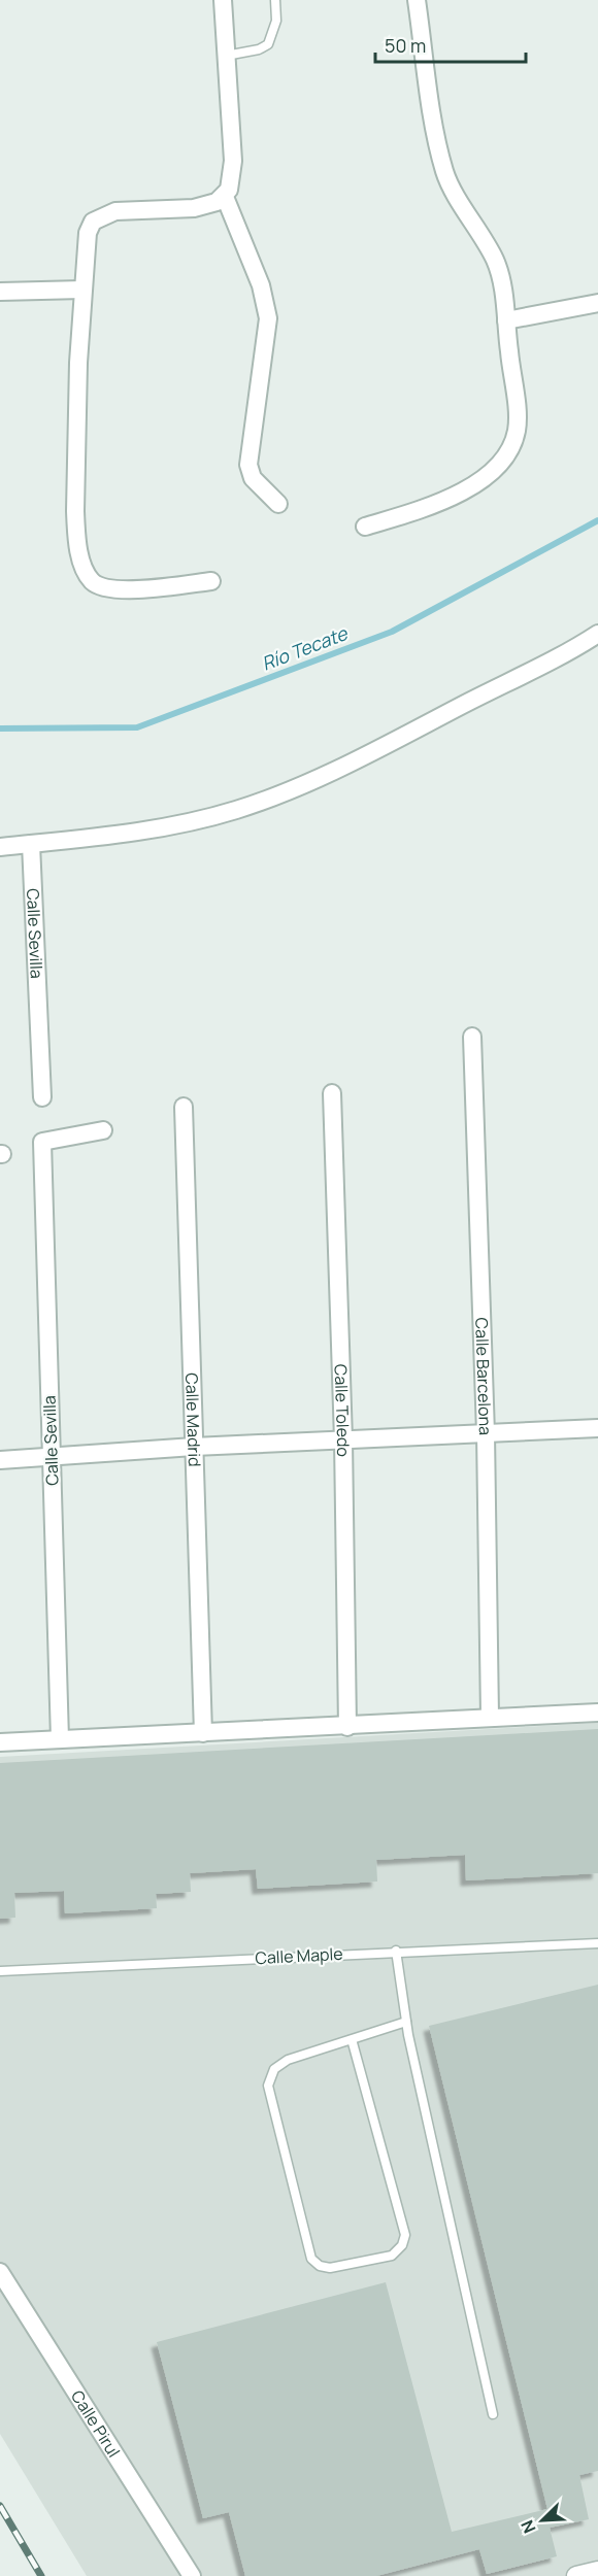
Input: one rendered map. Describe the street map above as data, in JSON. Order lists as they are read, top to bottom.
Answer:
{
  "streets": {
    "street": [
      "Calle Sevilla",
      "Calle Barcelona",
      "Calle Toledo",
      "Calle Madrid",
      "Calle Pirul"
    ],
    "lane": ["Calle Maple"]
  },
  "water": ["Río Tecate"],
  "scale_bar": "50 m",
  "north": "bottom left"
}
